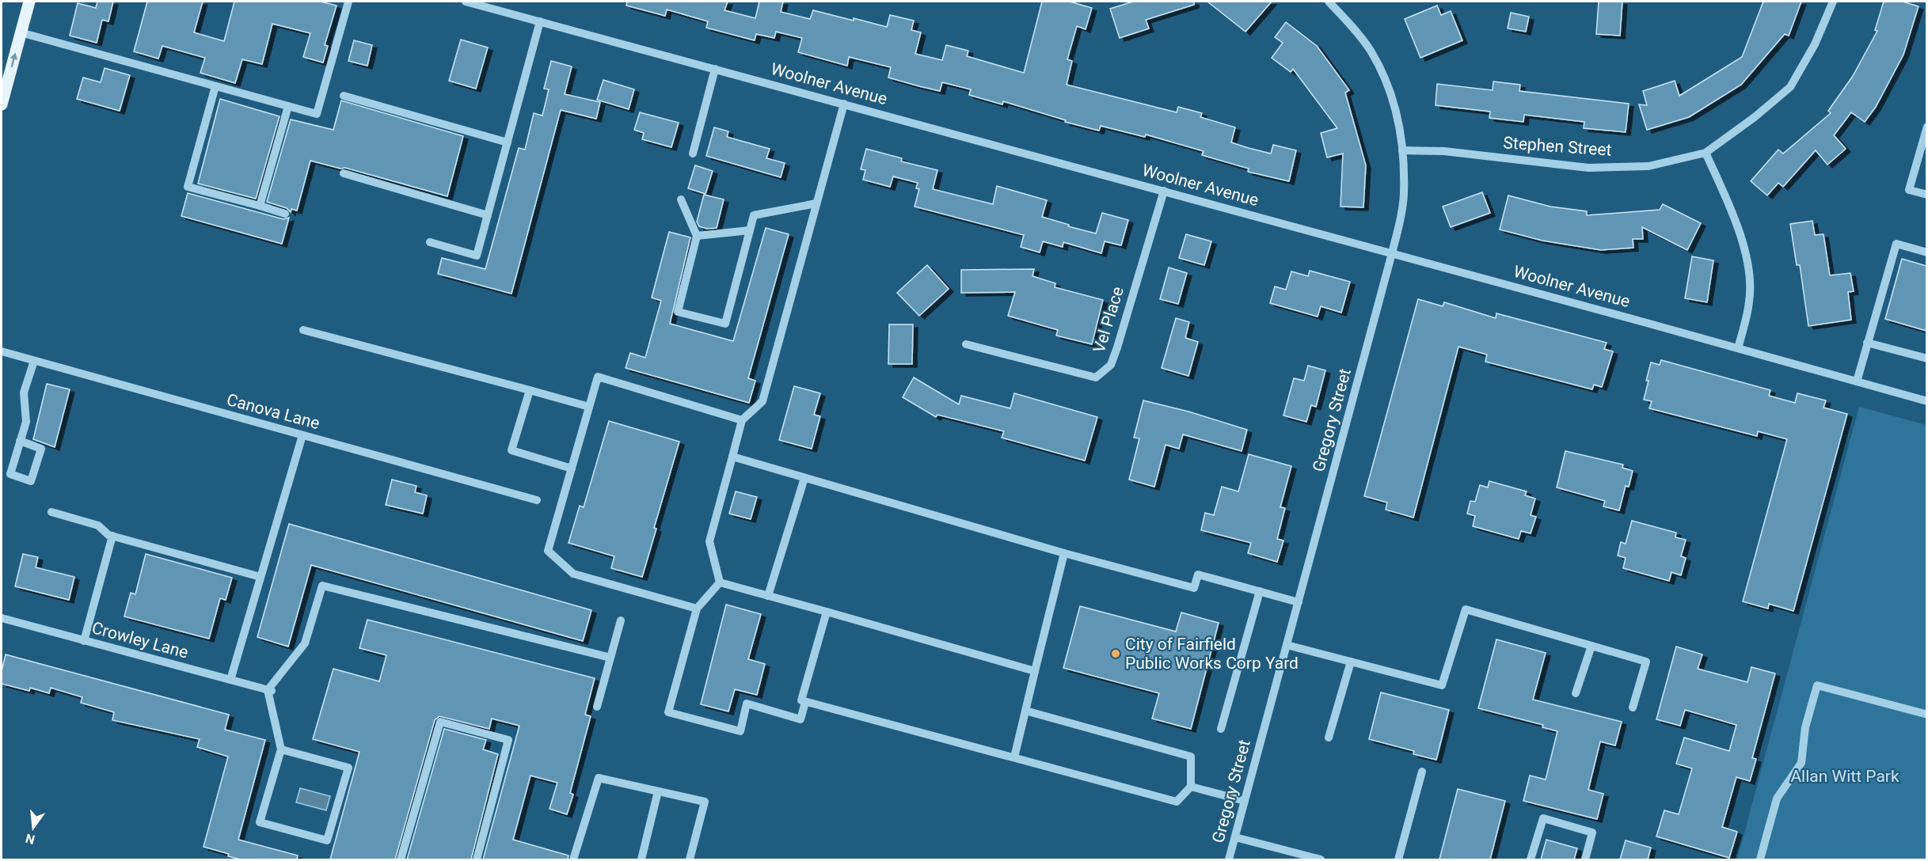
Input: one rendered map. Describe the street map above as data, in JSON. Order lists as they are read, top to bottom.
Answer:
{
  "streets": {
    "street": [
      "Woolner Avenue",
      "Stephen Street",
      "Vel Place",
      "Canova Lane",
      "Gregory Street",
      "Crowley Lane"
    ]
  },
  "crossings": [
    ["Woolner Avenue", "Vel Place"],
    ["Woolner Avenue", "Gregory Street"],
    ["Stephen Street", "Gregory Street"]
  ],
  "parks": ["Allan Witt Park"],
  "places": ["City of Fairfield Public Works Corp Yard"],
  "north": "bottom"
}
